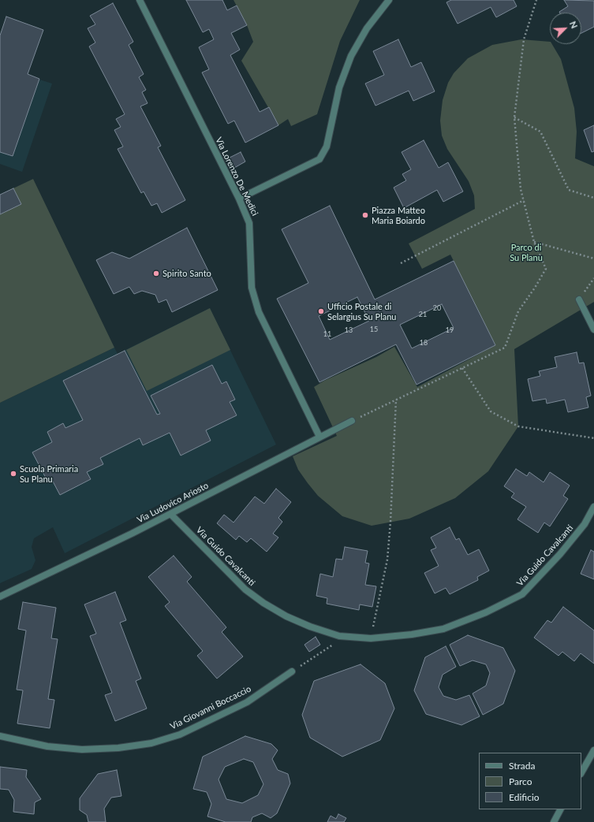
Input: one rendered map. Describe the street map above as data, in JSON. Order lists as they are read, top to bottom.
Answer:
{
  "streets": {
    "street": [
      "Via Lorenzo De Medici",
      "Via Ludovico Ariosto",
      "Via Guido Cavalcanti",
      "Via Giovanni Boccaccio"
    ]
  },
  "crossings": [
    ["Via Lorenzo De Medici", "Via Ludovico Ariosto"],
    ["Via Ludovico Ariosto", "Via Guido Cavalcanti"]
  ],
  "parks": ["Parco di Su Planu"],
  "places": [
    "Piazza Matteo Maria Boiardo",
    "Spirito Santo",
    "Ufficio Postale di Selargius Su Planu",
    "Scuola Primaria Su Planu"
  ],
  "house_numbers": [
    "20",
    "21",
    "15",
    "13",
    "19",
    "11",
    "18"
  ],
  "legend": ["Strada", "Parco", "Edificio"],
  "north": "top right"
}
